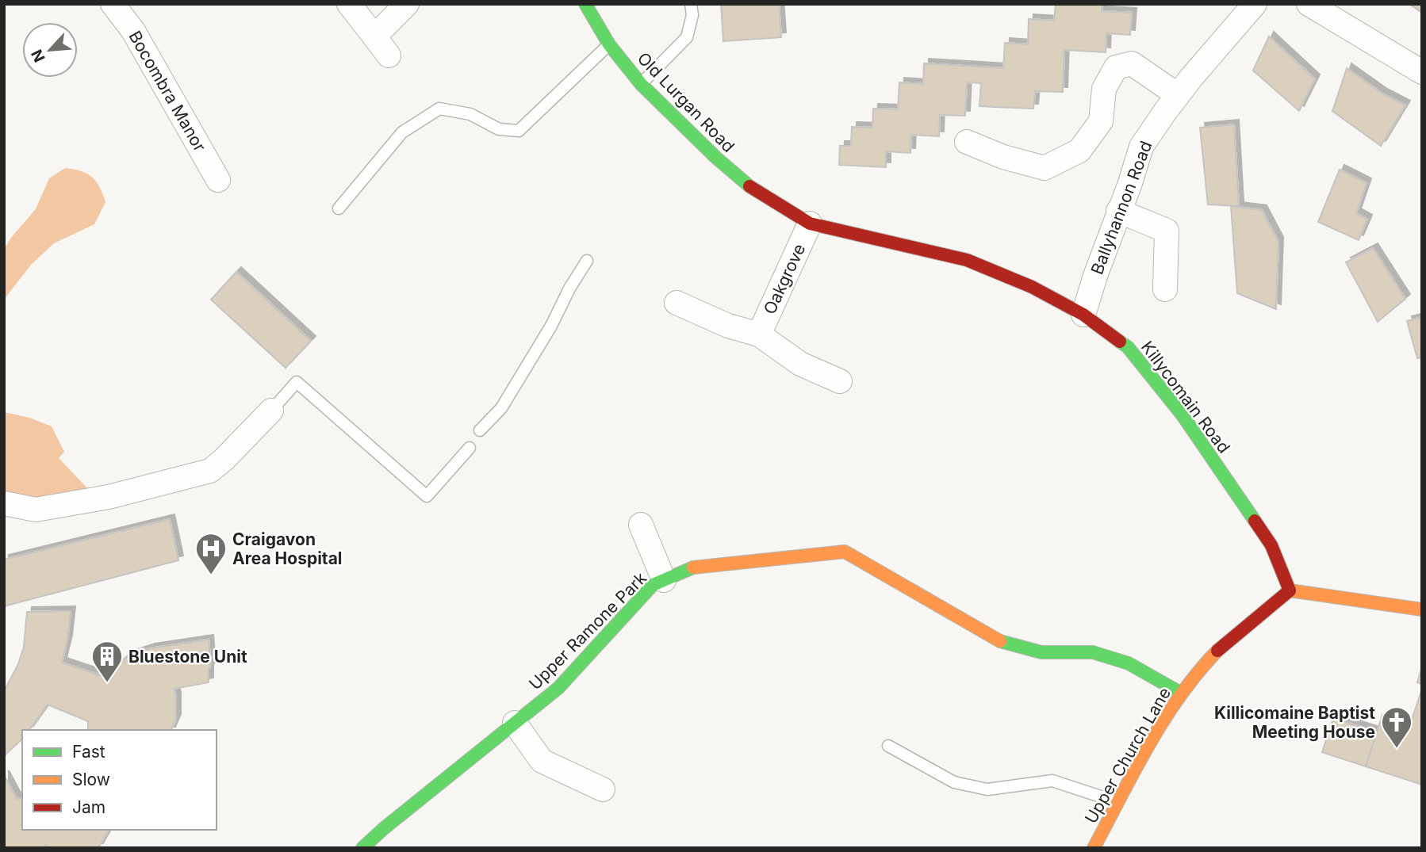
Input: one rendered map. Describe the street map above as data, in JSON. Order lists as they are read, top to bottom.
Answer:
{
  "streets": {
    "street": [
      "Bocombra Manor",
      "Old Lurgan Road",
      "Ballyhannon Road",
      "Oakgrove",
      "Killycomain Road",
      "Upper Ramone Park",
      "Upper Church Lane"
    ]
  },
  "crossings": [
    ["Old Lurgan Road", "Killycomain Road"],
    ["Ballyhannon Road", "Killycomain Road"],
    ["Oakgrove", "Killycomain Road"],
    ["Killycomain Road", "Upper Church Lane"],
    ["Upper Ramone Park", "Upper Church Lane"]
  ],
  "places": {
    "hospital": ["Craigavon Area Hospital"],
    "building": ["Bluestone Unit"],
    "church": ["Killicomaine Baptist Meeting House"]
  },
  "legend": ["Fast", "Slow", "Jam"],
  "north": "bottom left"
}
